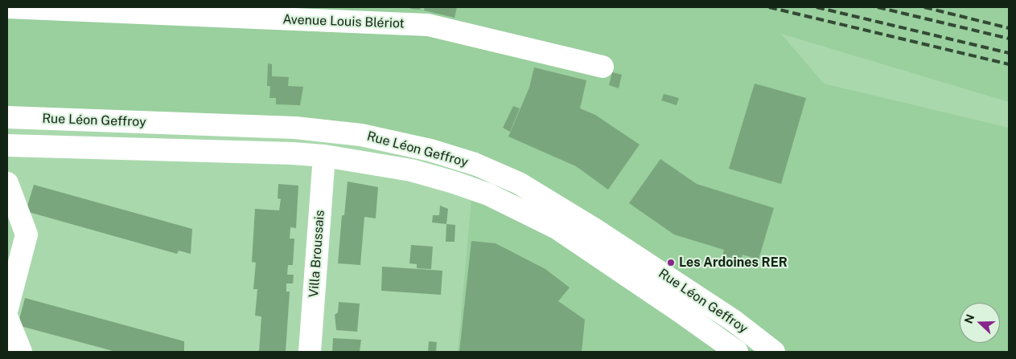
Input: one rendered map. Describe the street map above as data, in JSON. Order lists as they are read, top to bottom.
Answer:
{
  "streets": {
    "street": ["Avenue Louis Blériot", "Rue Léon Geffroy", "Villa Broussais"]
  },
  "crossings": [
    ["Rue Léon Geffroy", "Villa Broussais"]
  ],
  "places": ["Les Ardoines RER"],
  "north": "left"
}
